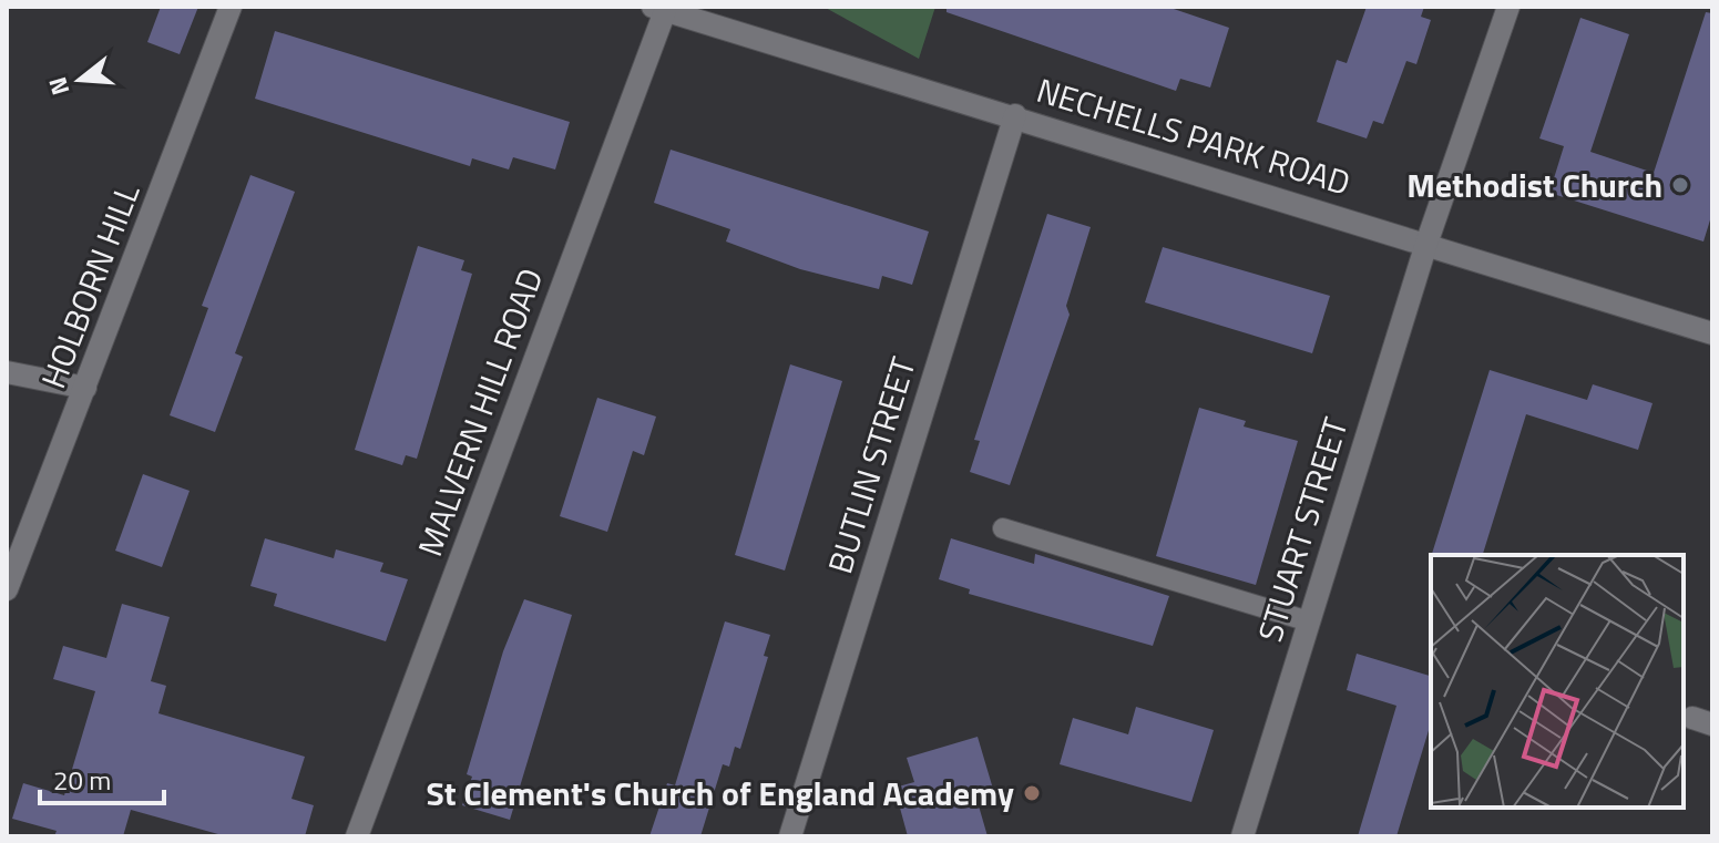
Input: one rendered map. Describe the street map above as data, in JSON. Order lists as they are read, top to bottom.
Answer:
{
  "streets": {
    "street": [
      "NECHELLS PARK ROAD",
      "HOLBORN HILL",
      "MALVERN HILL ROAD",
      "BUTLIN STREET",
      "STUART STREET"
    ]
  },
  "crossings": [
    ["NECHELLS PARK ROAD", "MALVERN HILL ROAD"],
    ["NECHELLS PARK ROAD", "BUTLIN STREET"],
    ["NECHELLS PARK ROAD", "STUART STREET"]
  ],
  "places": ["Methodist Church", "St Clement's Church of England Academy"],
  "scale_bar": "20 m",
  "north": "left"
}
